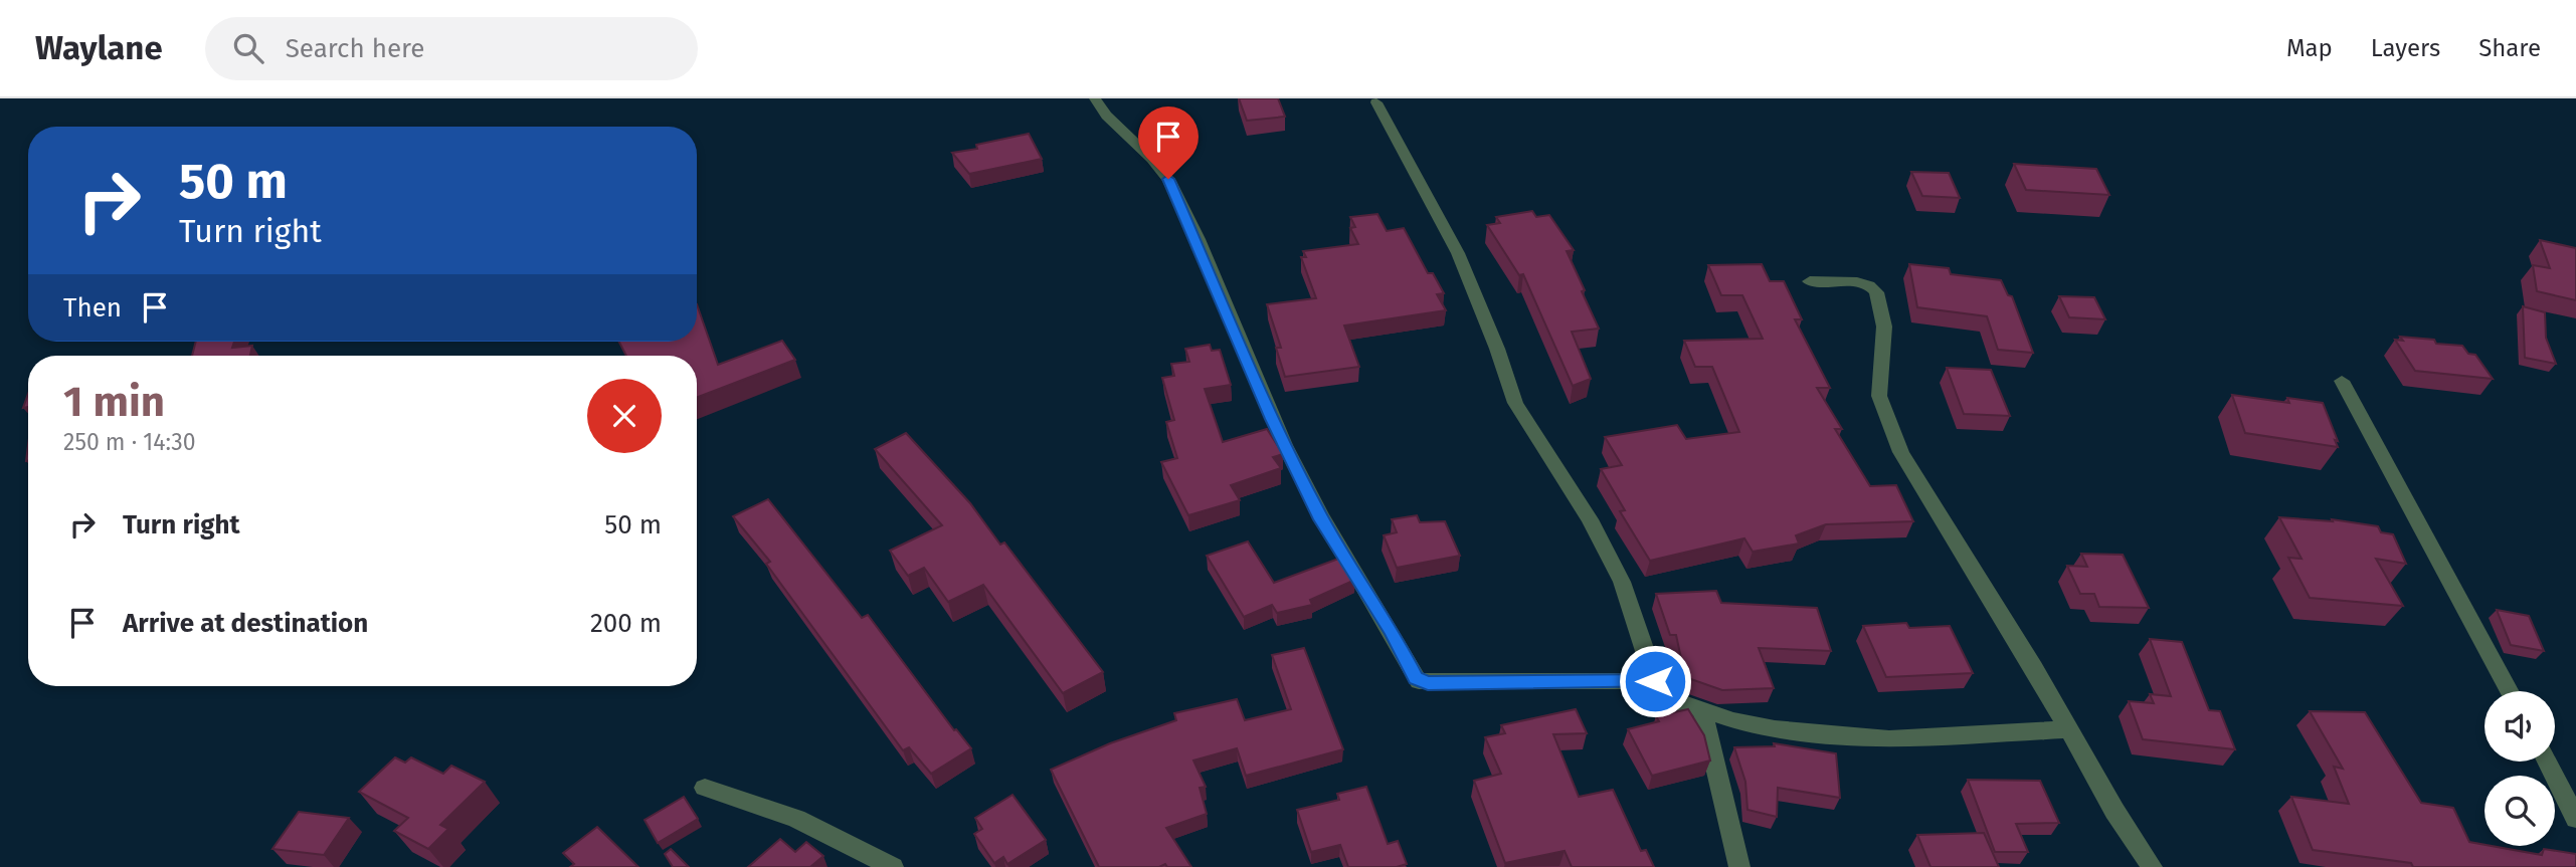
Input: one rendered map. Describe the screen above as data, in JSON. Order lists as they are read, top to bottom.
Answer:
{
  "page": {
    "header": "Waylane",
    "search": "Search here",
    "nav": ["Map", "Layers", "Share"],
    "turn": ["50 m", "Turn right"],
    "then": "Then",
    "heading": ["1 min", "250 m · 14:30"],
    "list": [
      {
        "name": "Turn right",
        "value": "50 m"
      },
      {
        "name": "Arrive at destination",
        "value": "200 m"
      }
    ]
  }
}
